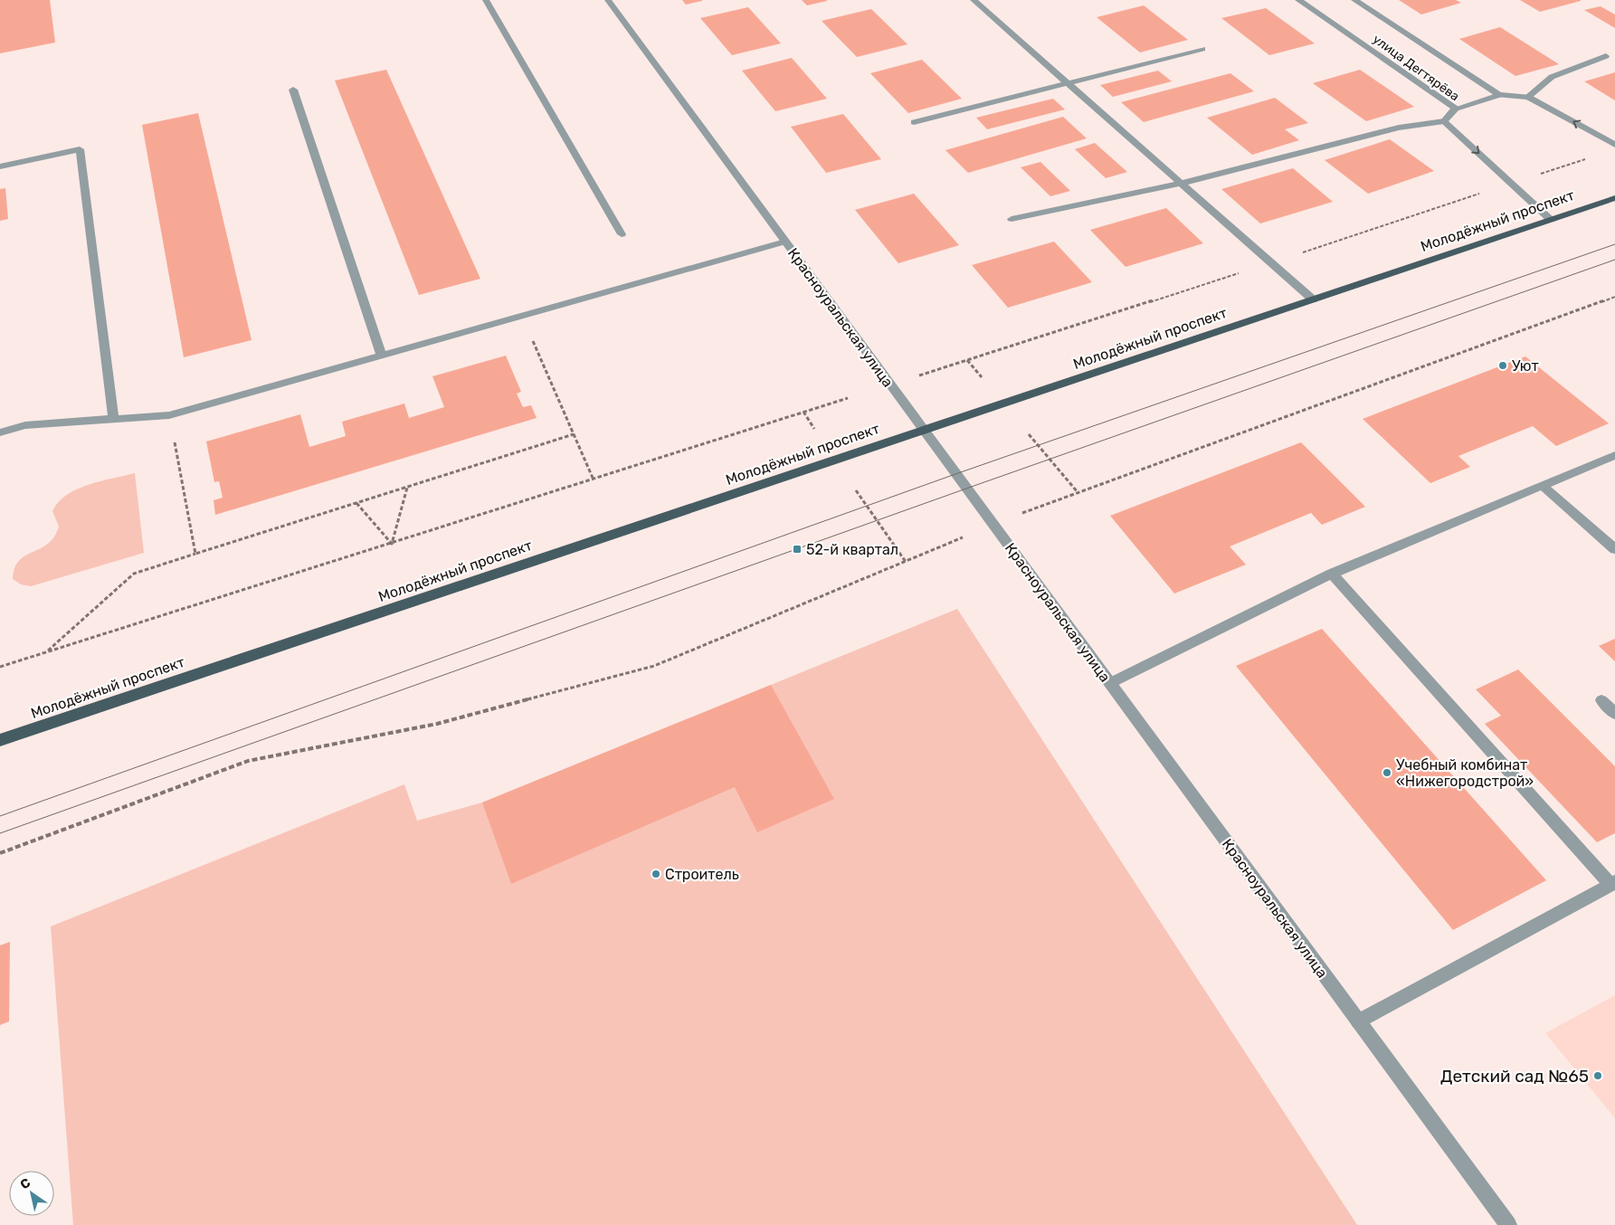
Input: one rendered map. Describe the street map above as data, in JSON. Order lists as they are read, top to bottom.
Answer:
{
  "streets": {
    "main road": ["Молодёжный проспект"],
    "street": ["улица Дегтярёва", "Красноуральская улица"]
  },
  "crossings": [
    ["улица Дегтярёва", "Молодёжный проспект"],
    ["Молодёжный проспект", "Красноуральская улица"]
  ],
  "places": {
    "other": [
      "Уют",
      "Учебный комбинат «Нижегородстрой»",
      "Строитель",
      "Детский сад №65"
    ],
    "transit": ["52-й квартал"]
  },
  "north": "top left"
}
